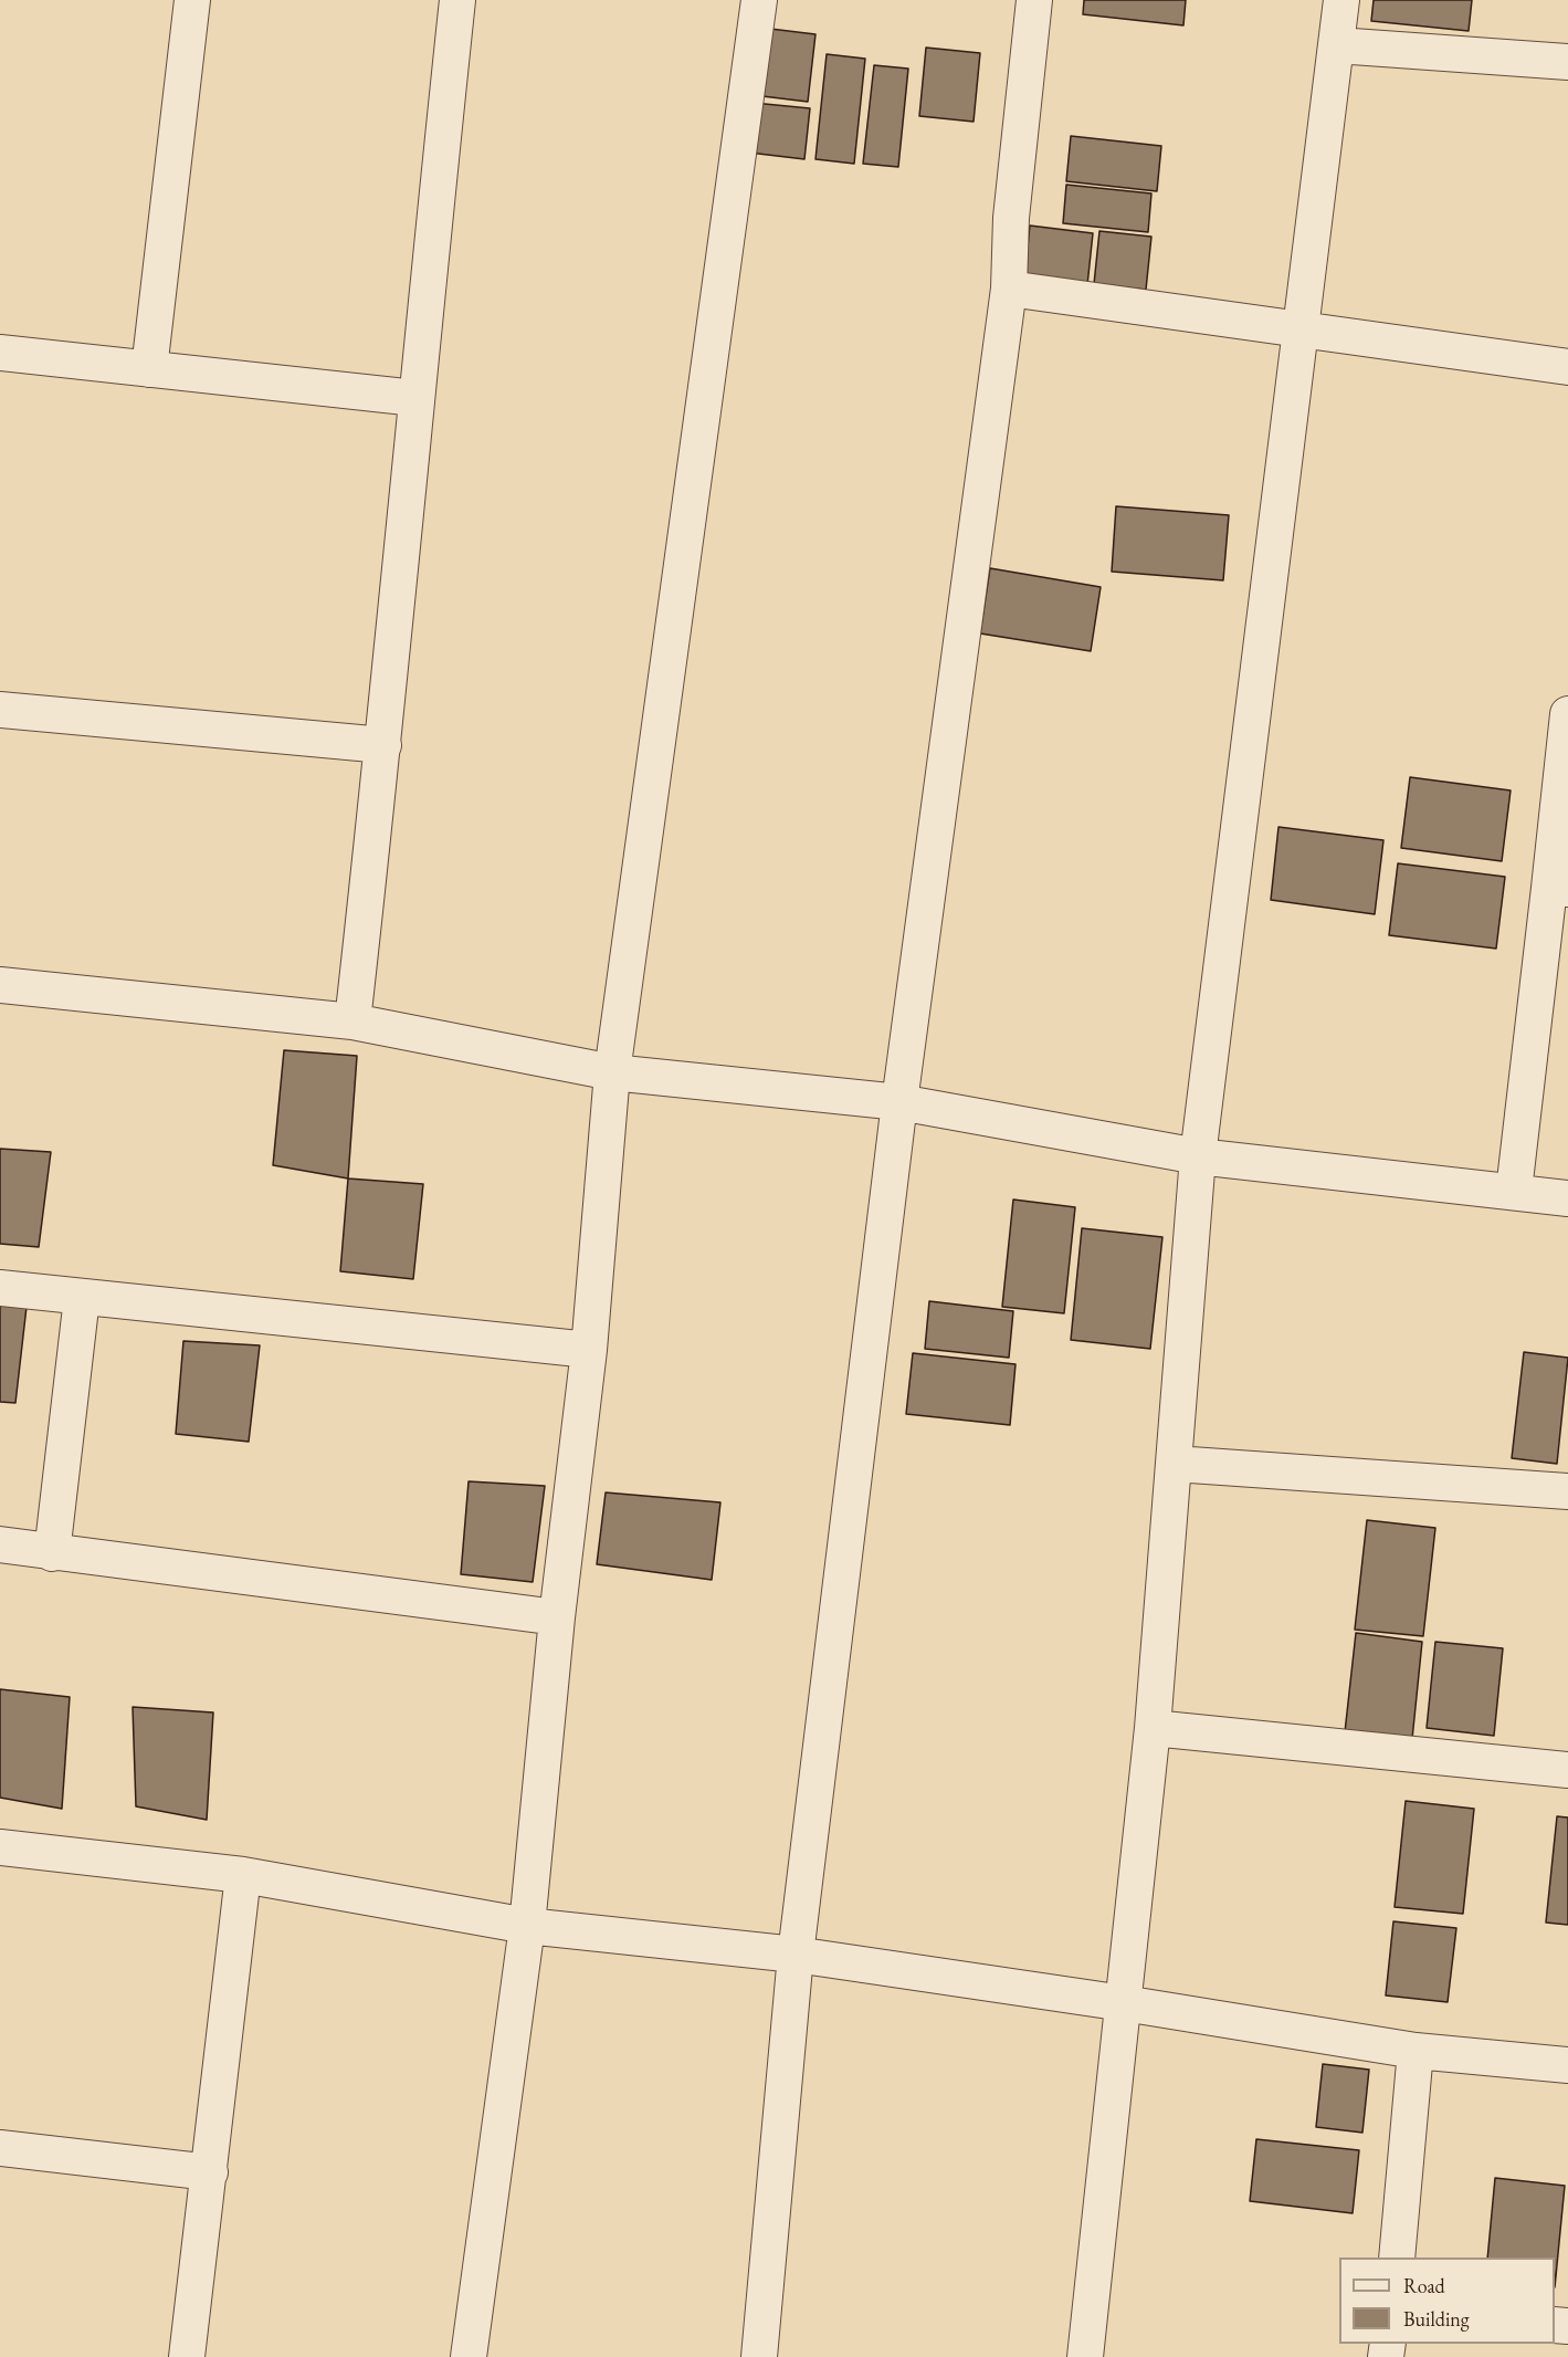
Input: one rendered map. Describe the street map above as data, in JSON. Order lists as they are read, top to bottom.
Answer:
{
  "legend": ["Road", "Building"]
}
